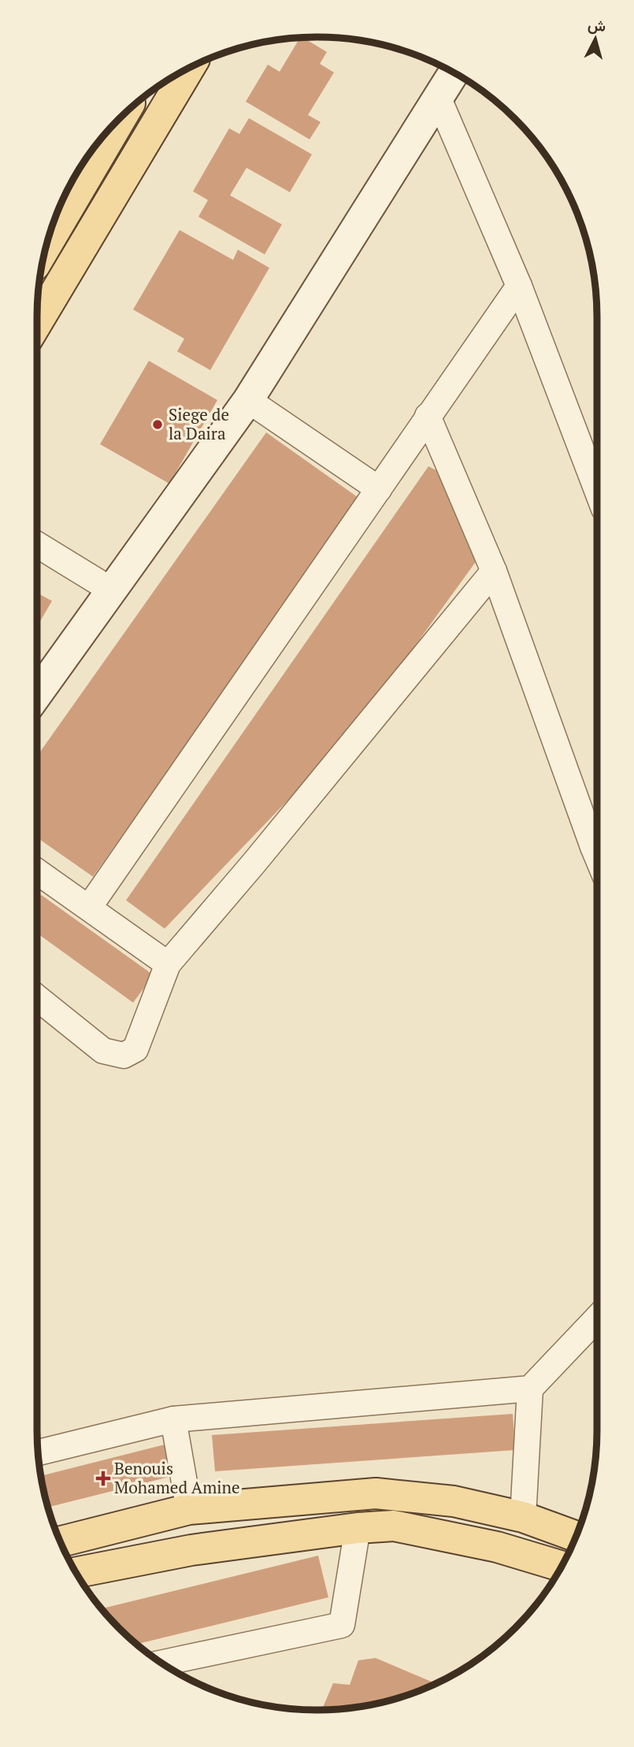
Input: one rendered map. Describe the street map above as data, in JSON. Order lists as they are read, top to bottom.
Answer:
{
  "places": {
    "other": ["Siege de la Daira"],
    "health": ["Benouis Mohamed Amine"]
  },
  "north": "top"
}
